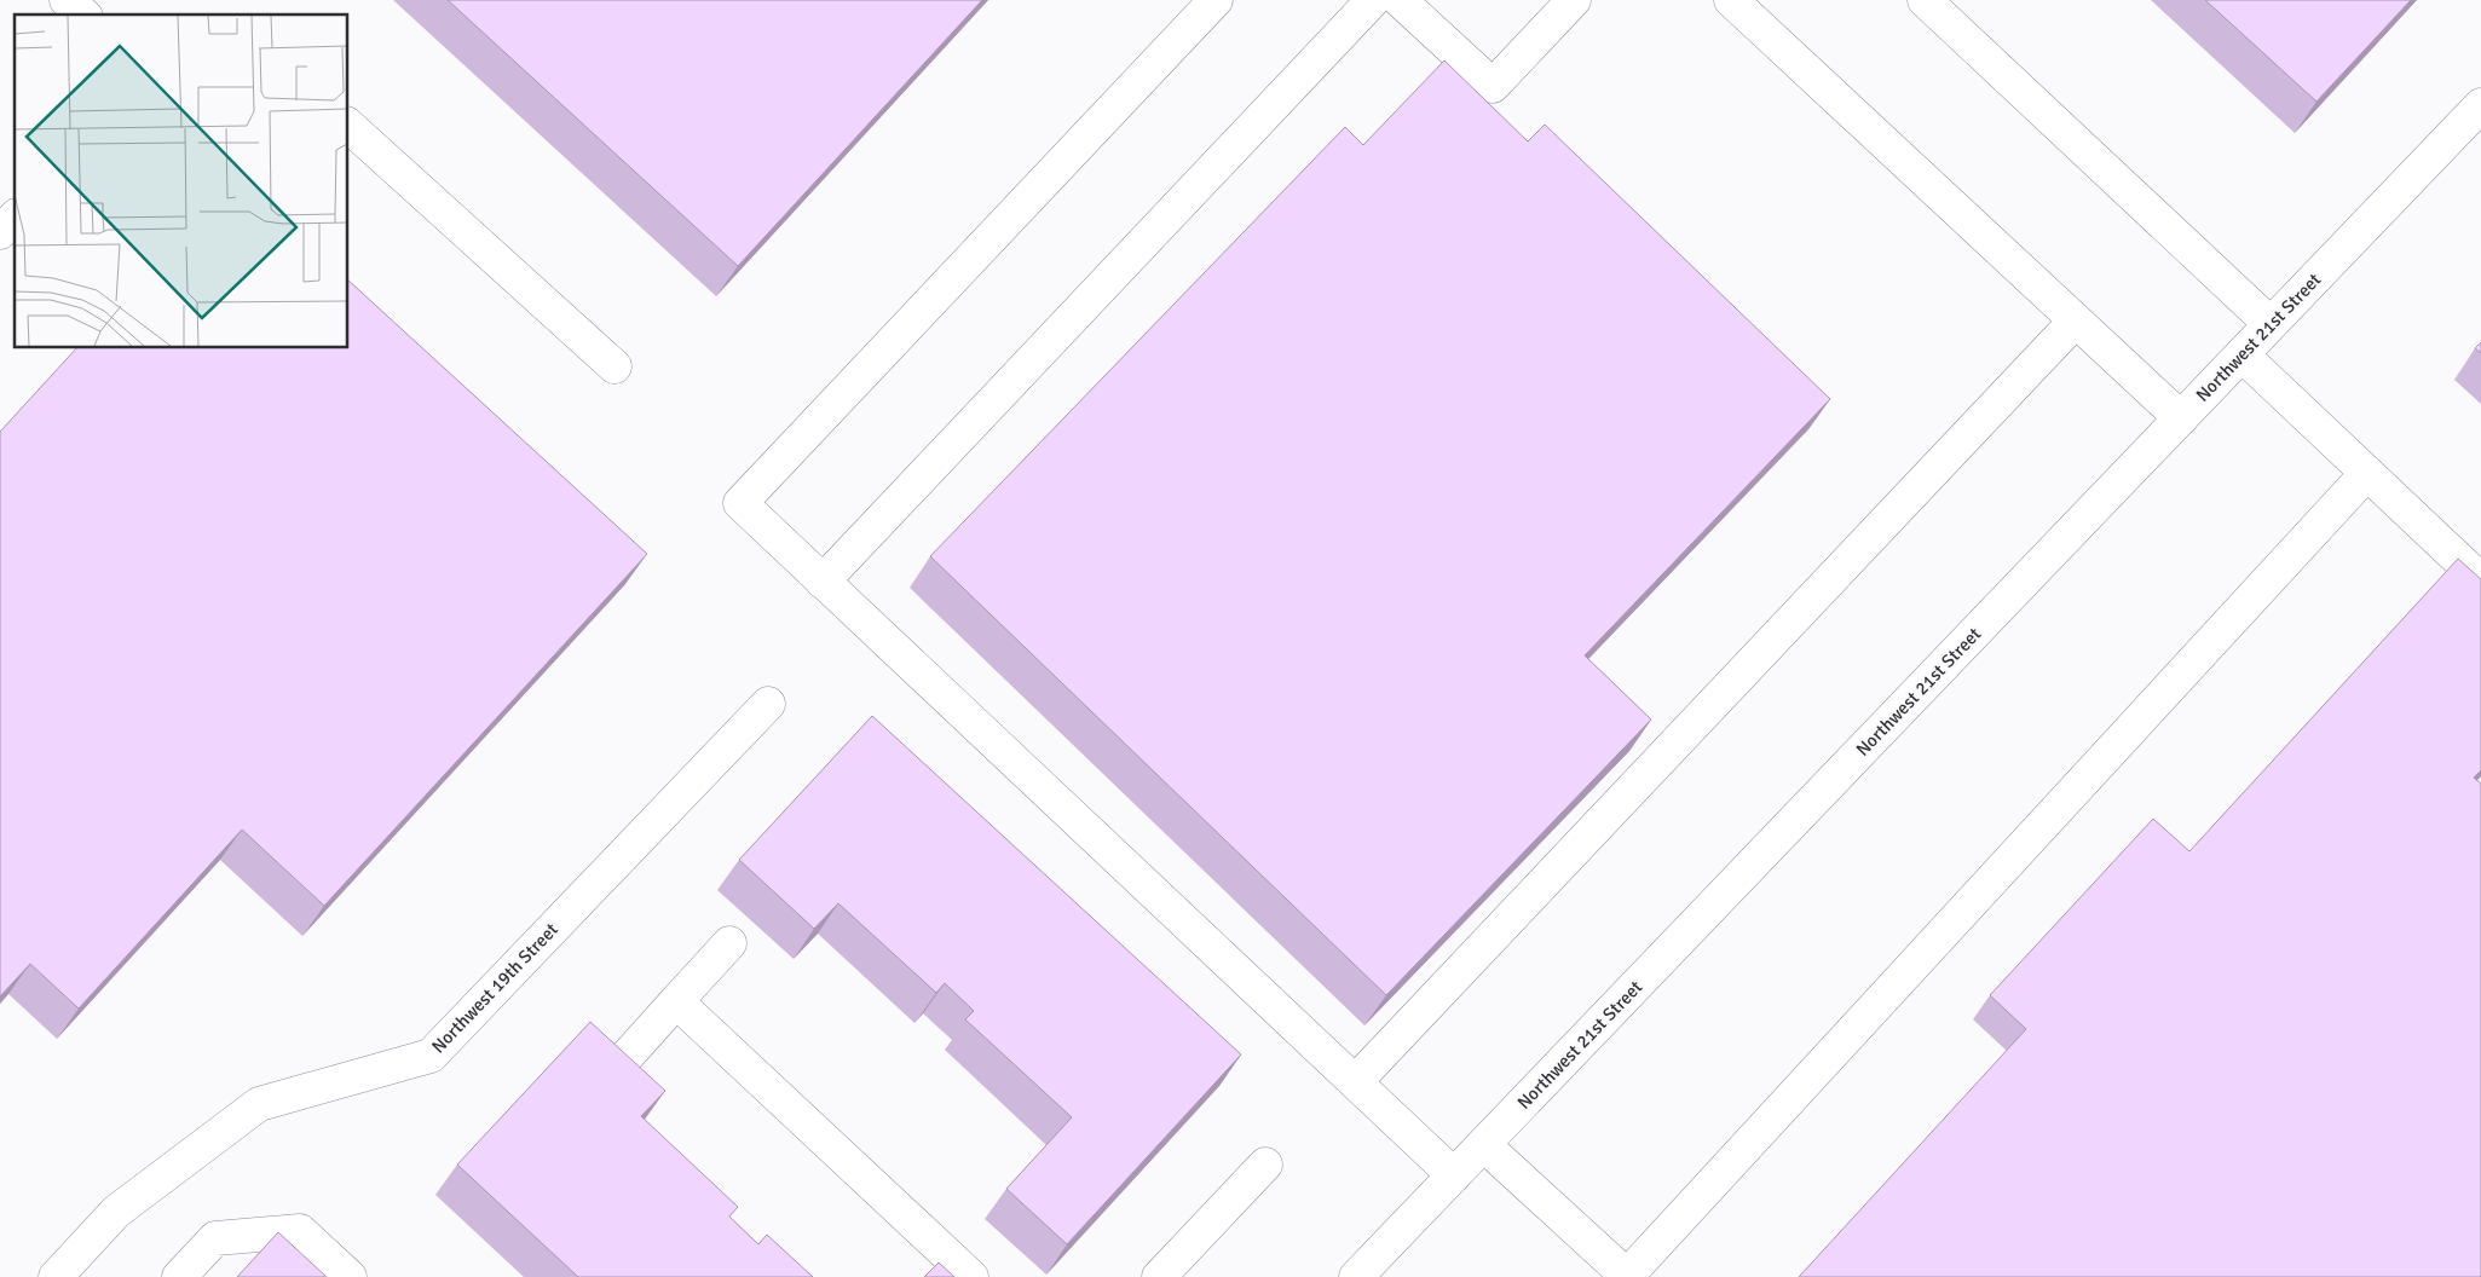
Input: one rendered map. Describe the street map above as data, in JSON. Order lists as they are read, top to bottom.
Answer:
{
  "streets": {
    "street": ["Northwest 21st Street", "Northwest 19th Street"]
  }
}
